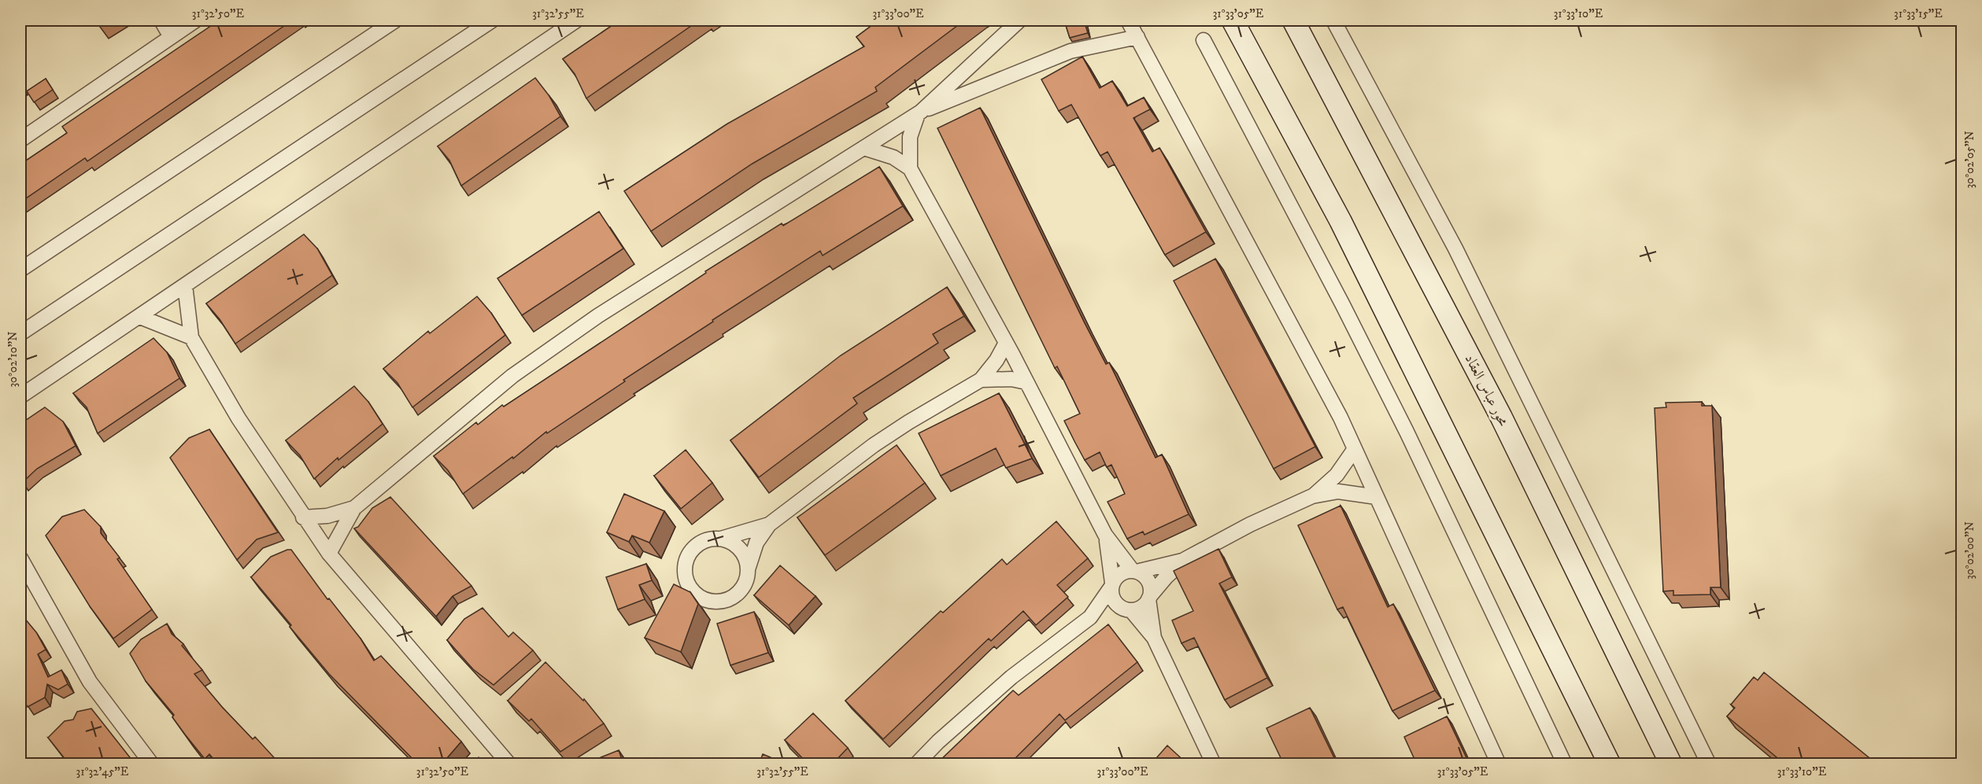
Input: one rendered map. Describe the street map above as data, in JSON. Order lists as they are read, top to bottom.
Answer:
{
  "streets": {
    "main road": ["محور عباس العقاد"]
  },
  "coordinates": [
    "31°32'50\"E",
    "31°32'55\"E",
    "31°33'00\"E",
    "31°33'05\"E",
    "31°33'10\"E",
    "31°33'15\"E",
    "30°02'05\"N",
    "30°02'10\"N",
    "30°02'00\"N",
    "31°32'45\"E"
  ]
}
